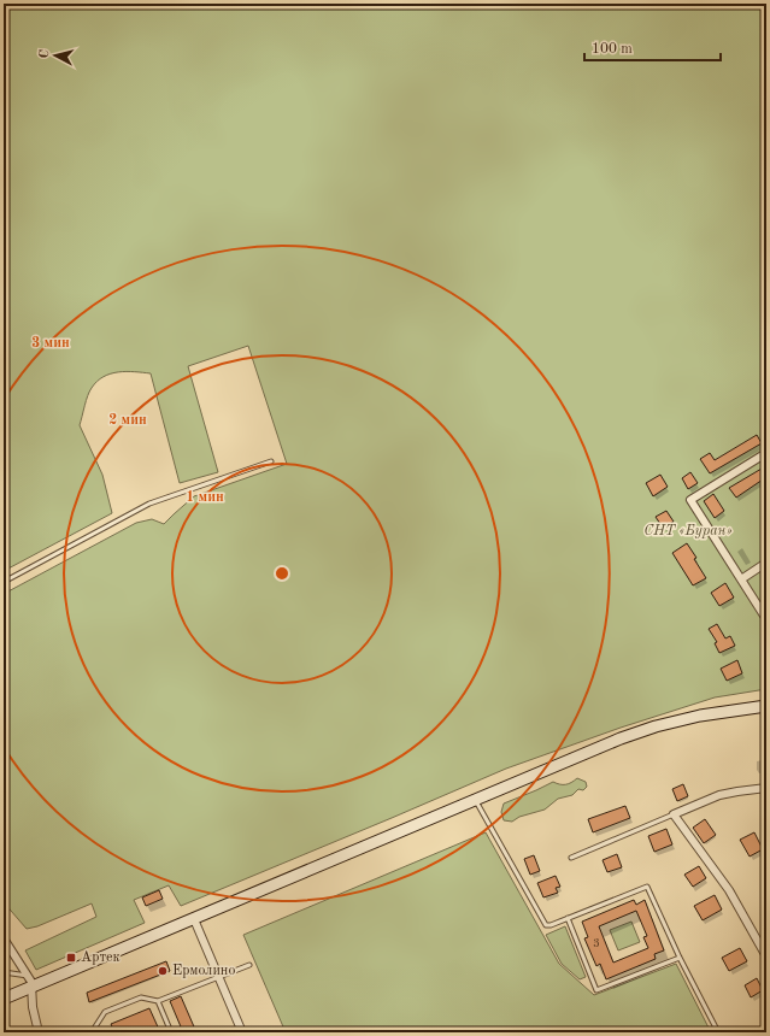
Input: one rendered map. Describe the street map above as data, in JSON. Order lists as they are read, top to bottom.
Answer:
{
  "parks": ["СНТ «Буран»"],
  "places": {
    "transit": ["Артек"],
    "other": ["Ермолино"]
  },
  "house_numbers": ["3"],
  "scale_bar": "100 m",
  "north": "left",
  "rings": ["3 мин", "2 мин", "1 мин"]
}
